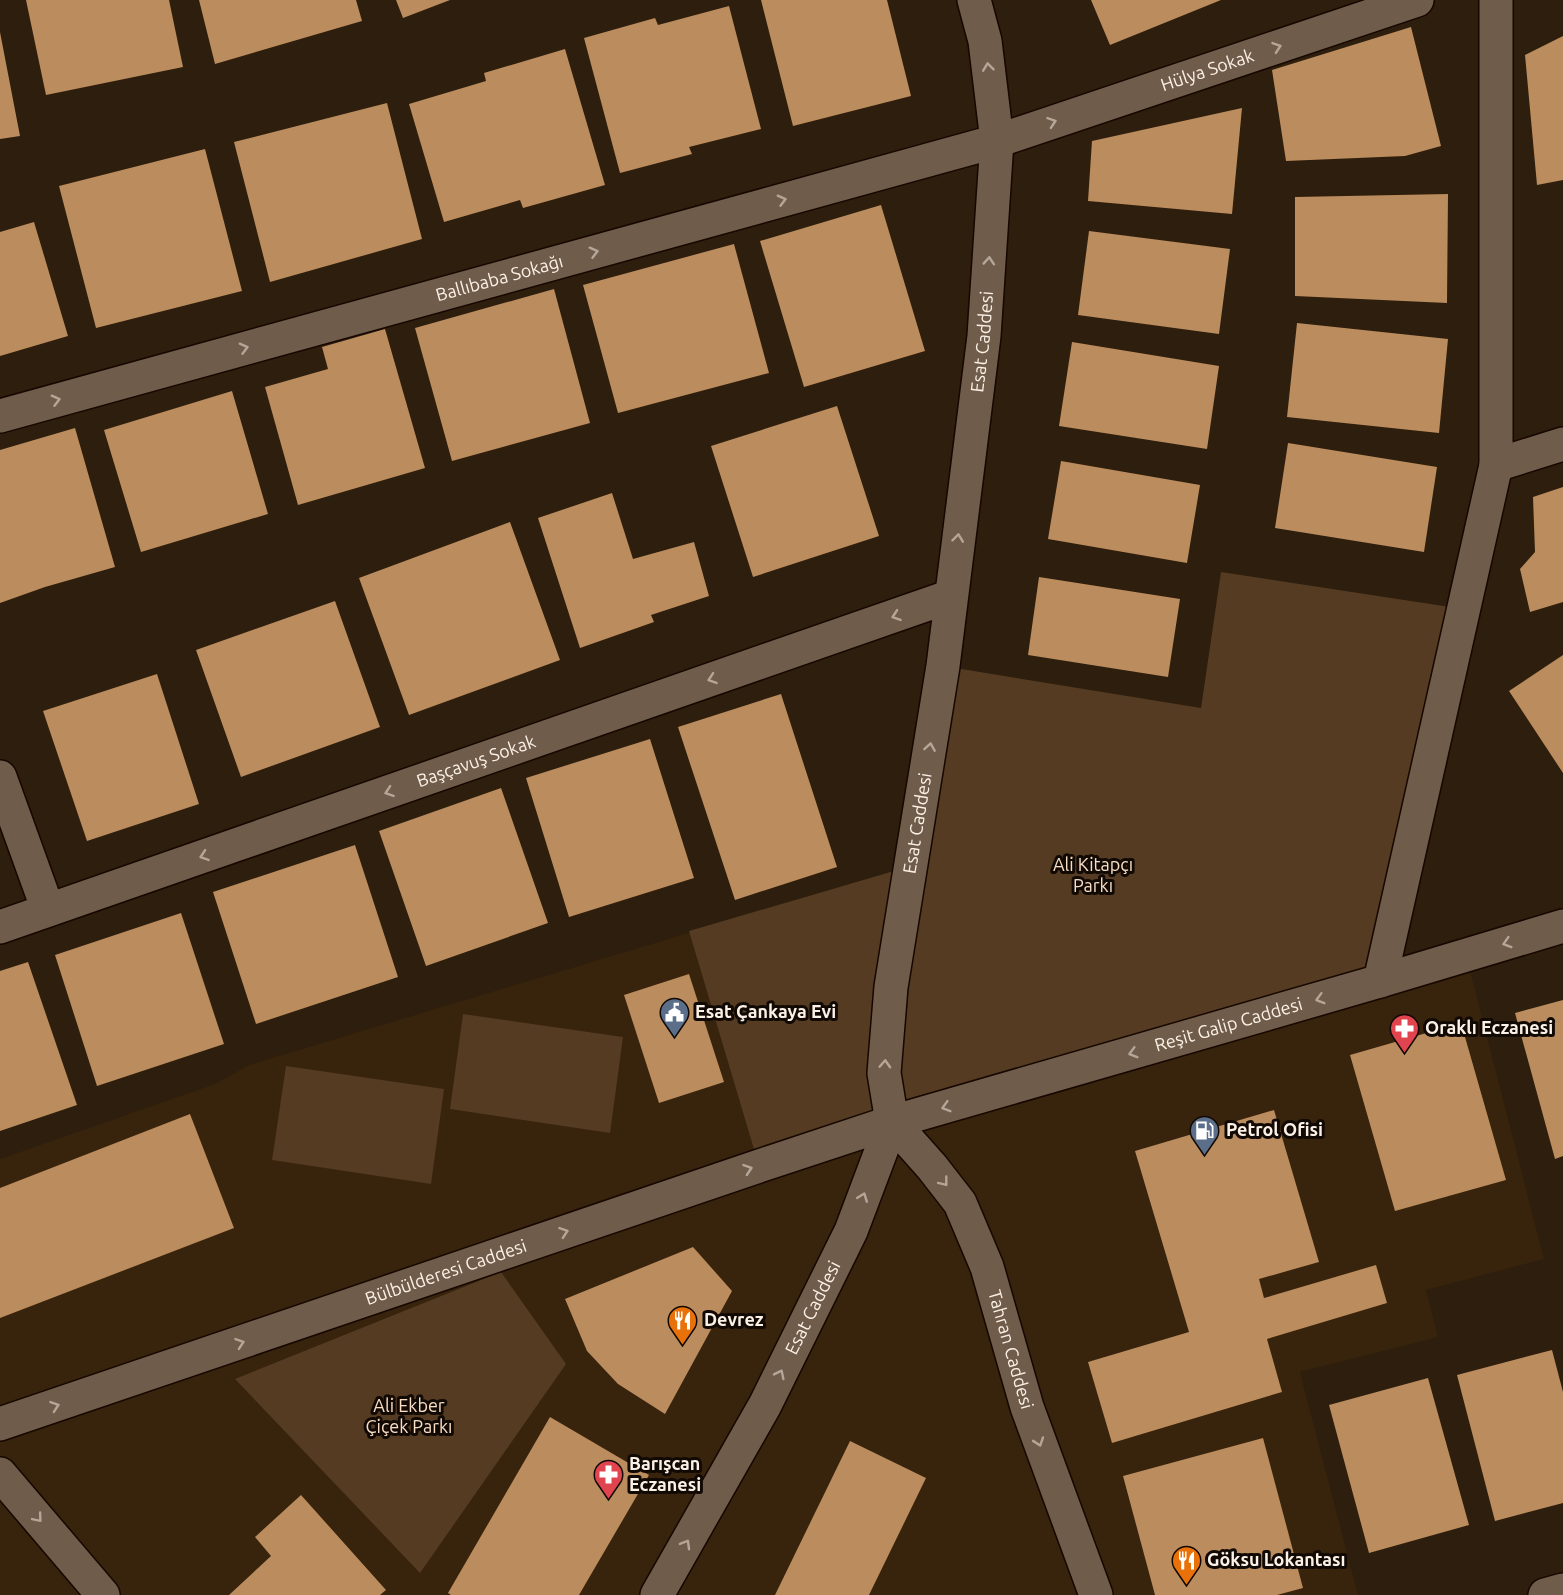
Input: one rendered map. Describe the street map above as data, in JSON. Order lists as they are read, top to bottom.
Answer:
{
  "streets": {
    "street": [
      "Hülya Sokak",
      "Ballıbaba Sokağı",
      "Esat Caddesi",
      "Başçavuş Sokak",
      "Reşit Galip Caddesi",
      "Bülbülderesi Caddesi",
      "Tahran Caddesi"
    ]
  },
  "crossings": [
    ["Hülya Sokak", "Ballıbaba Sokağı"],
    ["Hülya Sokak", "Esat Caddesi"],
    ["Ballıbaba Sokağı", "Esat Caddesi"],
    ["Esat Caddesi", "Başçavuş Sokak"],
    ["Esat Caddesi", "Reşit Galip Caddesi"],
    ["Esat Caddesi", "Bülbülderesi Caddesi"],
    ["Esat Caddesi", "Tahran Caddesi"],
    ["Reşit Galip Caddesi", "Bülbülderesi Caddesi"],
    ["Reşit Galip Caddesi", "Tahran Caddesi"],
    ["Bülbülderesi Caddesi", "Tahran Caddesi"]
  ],
  "one_way": [
    "Hülya Sokak",
    "Ballıbaba Sokağı",
    "Esat Caddesi",
    "Başçavuş Sokak",
    "Reşit Galip Caddesi",
    "Bülbülderesi Caddesi",
    "Tahran Caddesi"
  ],
  "parks": ["Ali Kitapçı Parkı", "Ali Ekber Çiçek Parkı"],
  "places": {
    "public building": ["Esat Çankaya Evi"],
    "pharmacy": ["Oraklı Eczanesi", "Barışcan Eczanesi"],
    "fuel station": ["Petrol Ofisi"],
    "restaurant": ["Devrez", "Göksu Lokantası"]
  }
}
